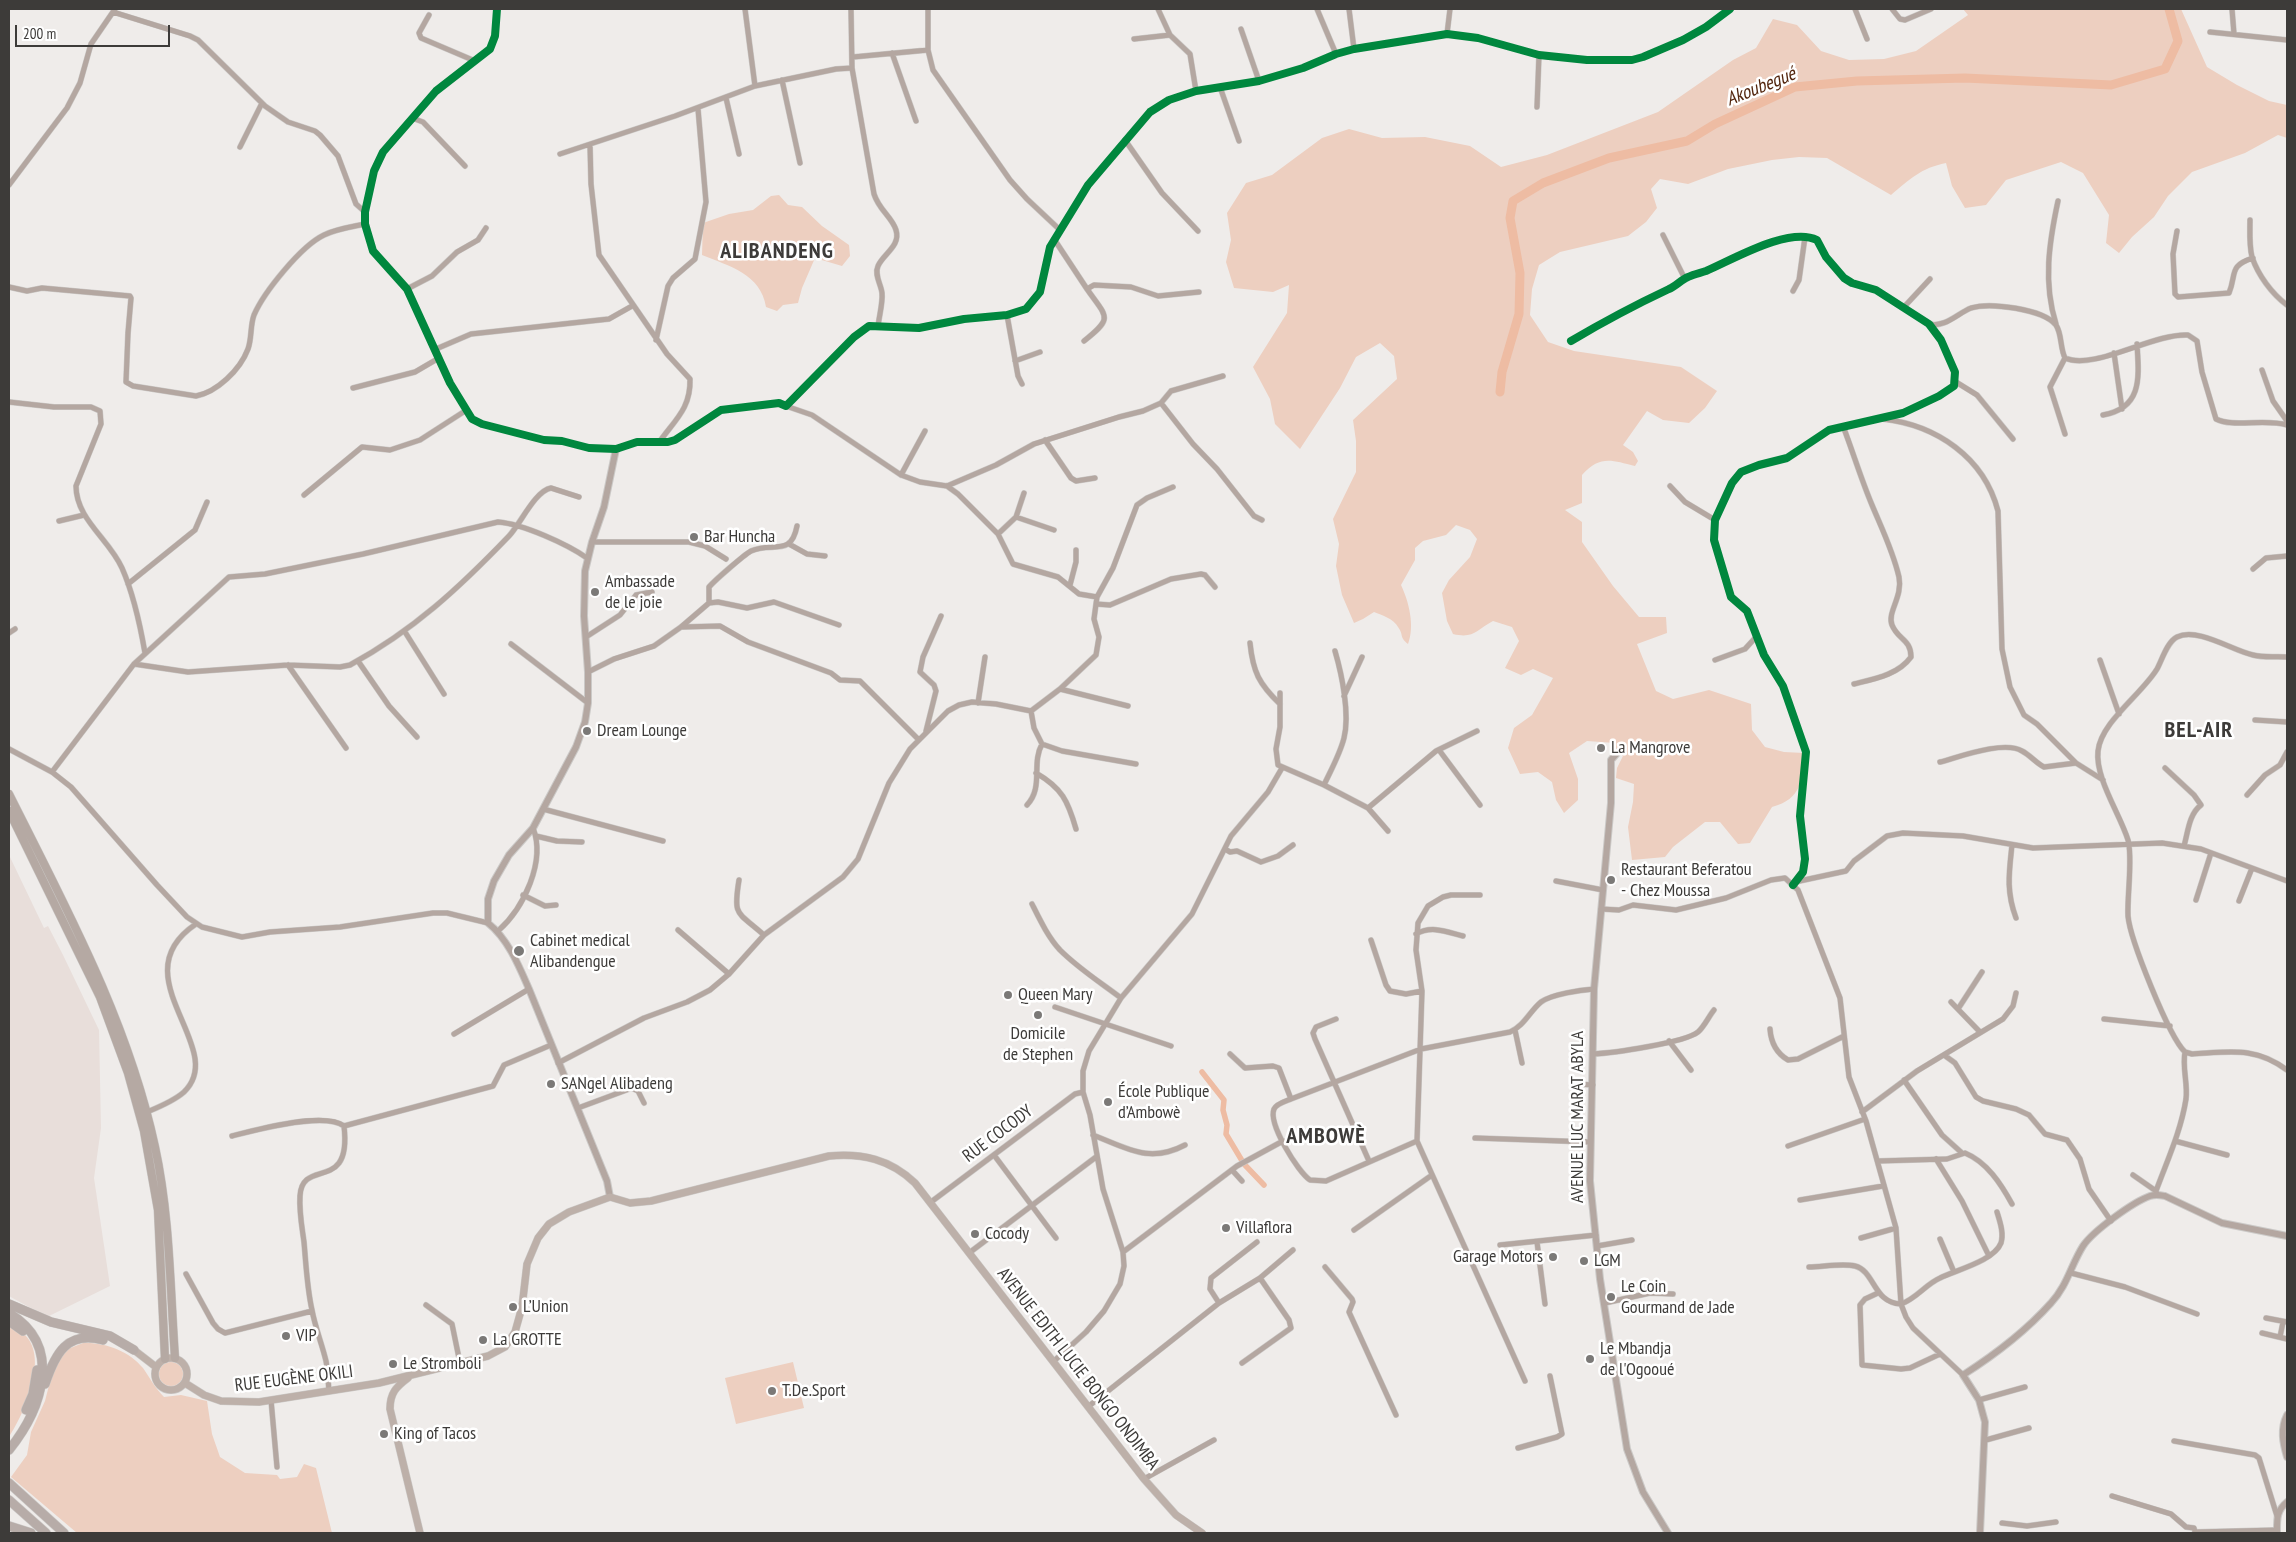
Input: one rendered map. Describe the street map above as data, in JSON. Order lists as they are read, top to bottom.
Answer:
{
  "streets": {
    "main road": ["AVENUE EDITH LUCIE BONGO ONDIMBA", "RUE EUGÈNE OKILI"],
    "street": ["AVENUE LUC MARAT ABYLA", "RUE COCODY"]
  },
  "crossings": [
    ["RUE COCODY", "AVENUE EDITH LUCIE BONGO ONDIMBA"],
    ["AVENUE EDITH LUCIE BONGO ONDIMBA", "RUE EUGÈNE OKILI"]
  ],
  "districts": ["ALIBANDENG", "BEL-AIR", "AMBOWÈ"],
  "water": ["Akoubegué"],
  "places": [
    "Bar Huncha",
    "Ambassade de le joie",
    "Dream Lounge",
    "La Mangrove",
    "Restaurant Beferatou - Chez Moussa",
    "Cabinet medical Alibandengue",
    "Queen Mary",
    "Domicile de Stephen",
    "SANgel Alibadeng",
    "École Publique d’Ambowè",
    "Villaflora",
    "Cocody",
    "Garage Motors",
    "LGM",
    "Le Coin Gourmand de Jade",
    "L’Union",
    "VIP",
    "La GROTTE",
    "Le Mbandja de l'Ogooué",
    "Le Stromboli",
    "T.De.Sport",
    "King of Tacos"
  ],
  "scale_bar": "200 m"
}
